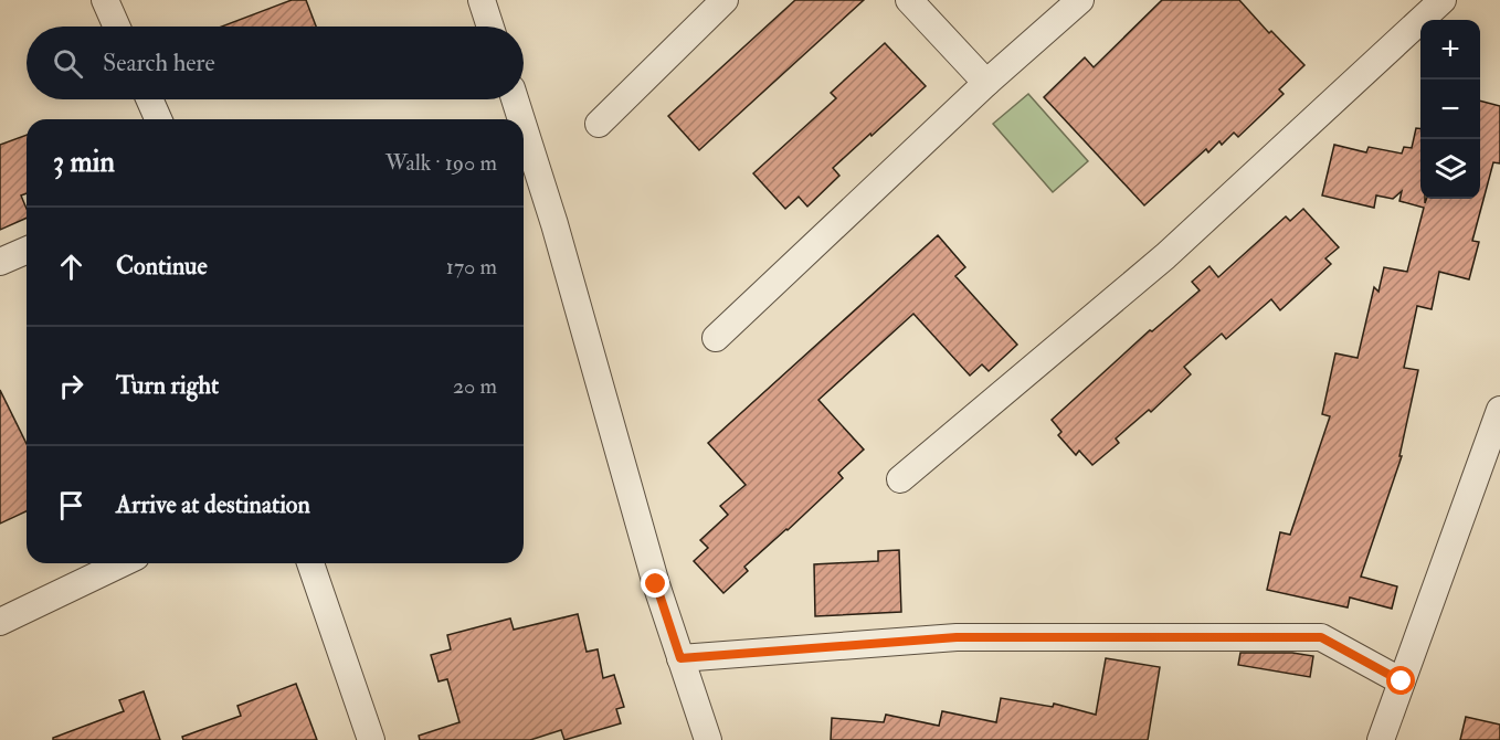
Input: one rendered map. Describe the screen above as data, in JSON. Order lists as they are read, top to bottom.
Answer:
{
  "page": {
    "map_buttons": ["+", "−"],
    "search": "Search here",
    "heading": ["3 min", "Walk · 190 m"],
    "list": [
      ["Continue", "170 m"],
      ["Turn right", "20 m"],
      "Arrive at destination"
    ]
  }
}
